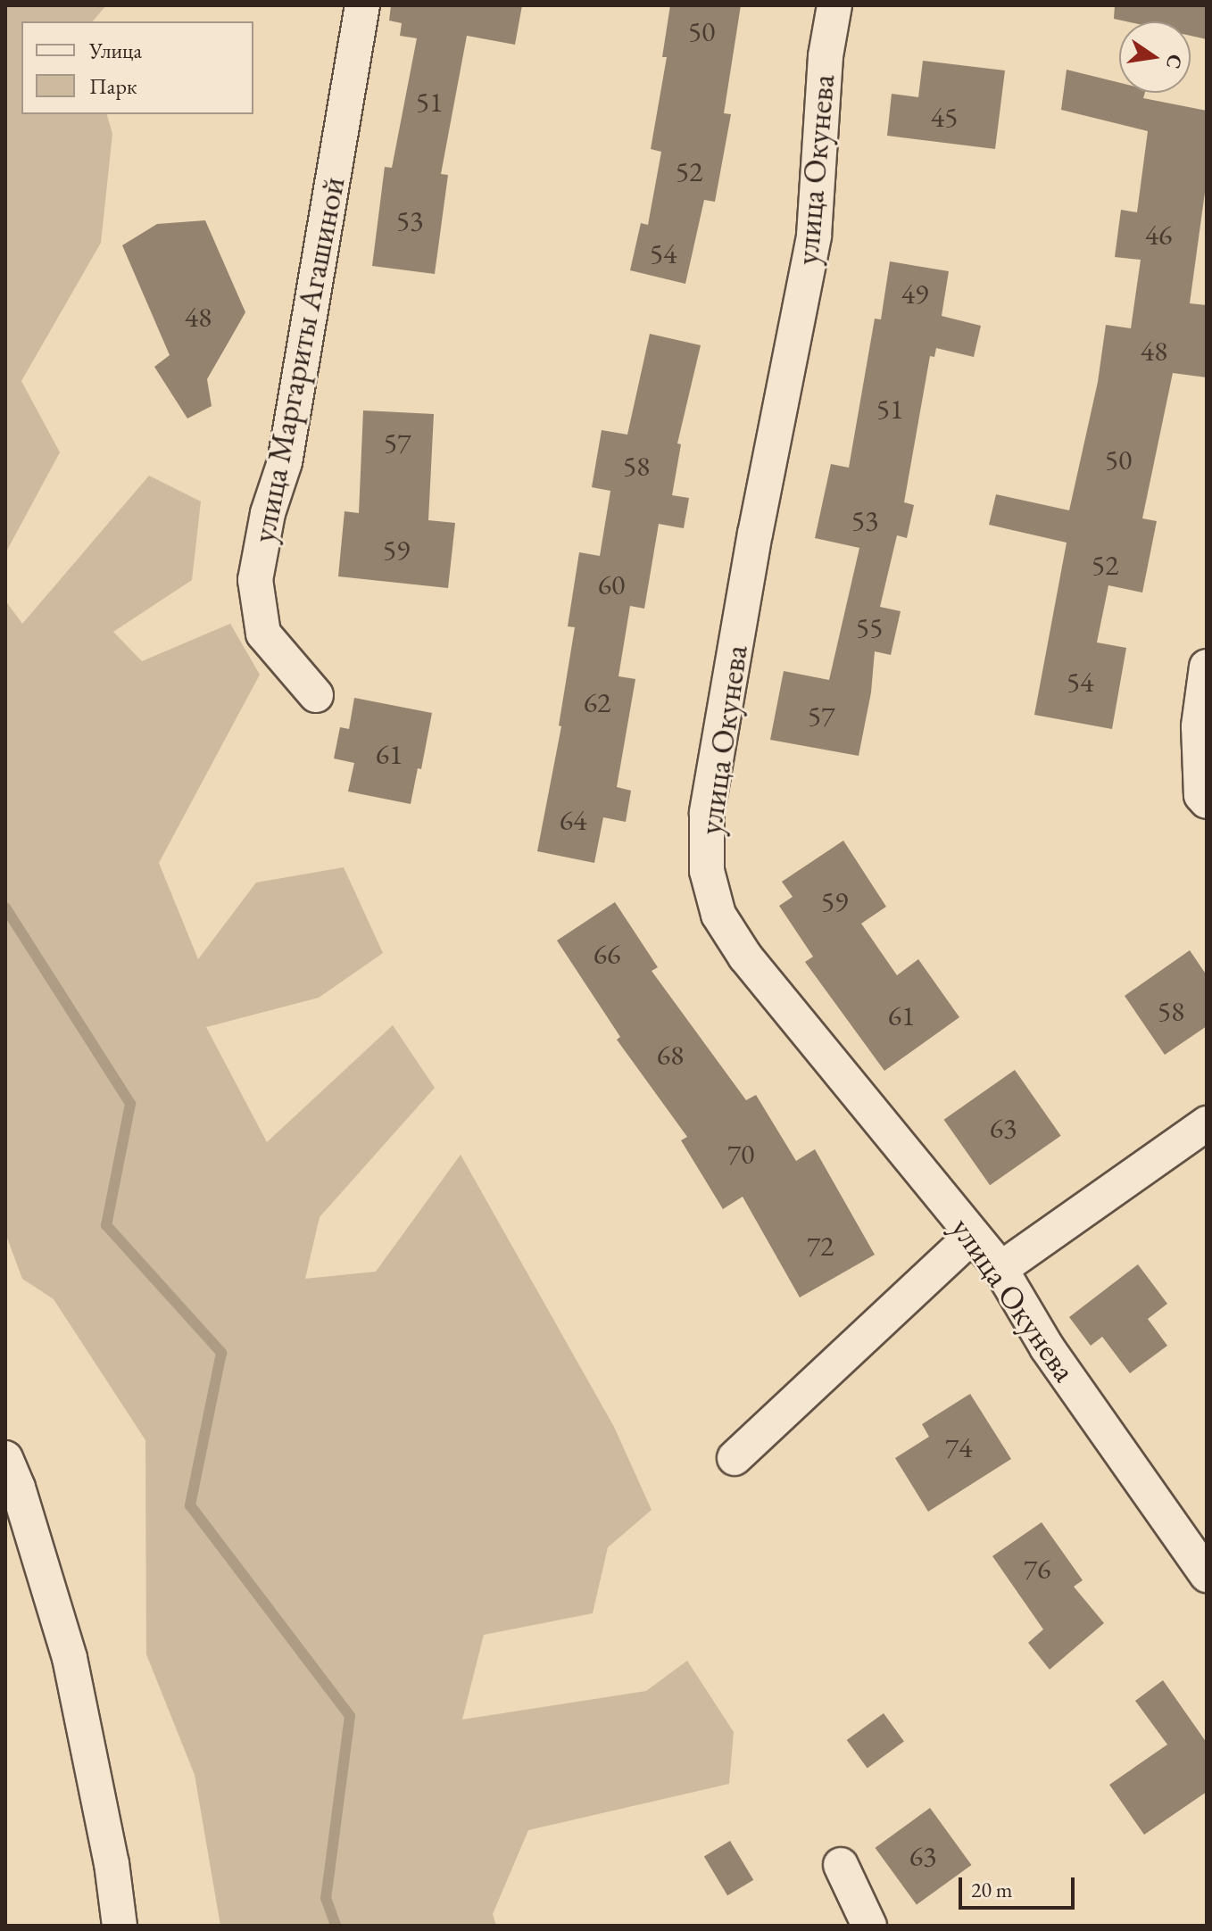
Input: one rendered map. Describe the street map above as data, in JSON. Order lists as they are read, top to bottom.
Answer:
{
  "streets": {
    "street": ["улица Окунева", "улица Маргариты Агашиной"]
  },
  "house_numbers": [
    "50",
    "51",
    "45",
    "52",
    "53",
    "46",
    "54",
    "49",
    "48",
    "48",
    "51",
    "57",
    "50",
    "58",
    "53",
    "59",
    "52",
    "60",
    "55",
    "54",
    "62",
    "57",
    "61",
    "64",
    "59",
    "66",
    "58",
    "61",
    "68",
    "63",
    "70",
    "72",
    "74",
    "76",
    "63"
  ],
  "legend": ["Улица", "Парк"],
  "scale_bar": "20 m",
  "north": "right"
}
